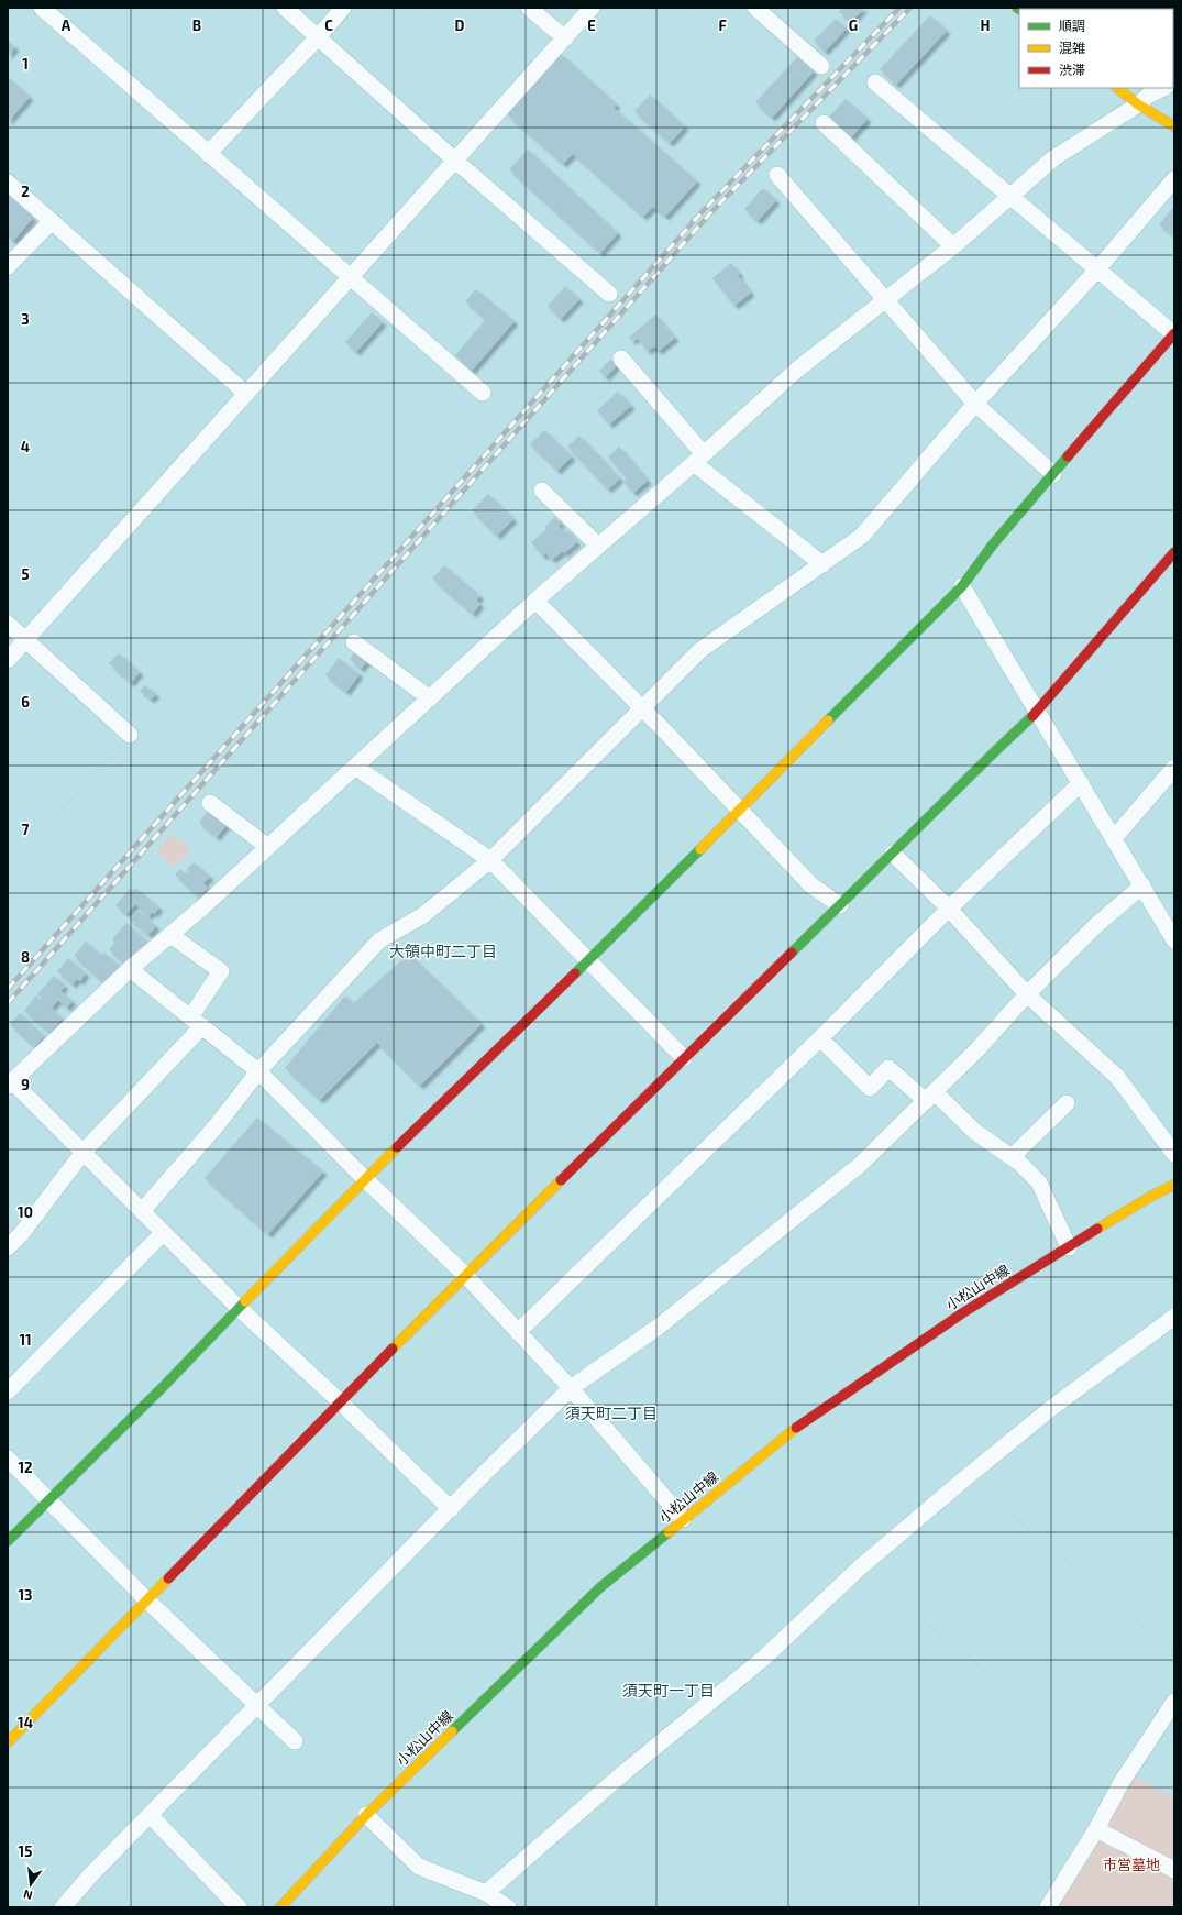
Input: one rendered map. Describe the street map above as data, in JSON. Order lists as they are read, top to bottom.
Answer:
{
  "streets": {
    "street": ["小松山中線"]
  },
  "districts": ["大領中町二丁目", "須天町二丁目", "須天町一丁目"],
  "parks": ["市営墓地"],
  "legend": ["順調", "混雑", "渋滞"],
  "north": "bottom",
  "grid": {
    "columns": [
      "A",
      "B",
      "C",
      "D",
      "E",
      "F",
      "G",
      "H"
    ],
    "rows": [
      "1",
      "2",
      "3",
      "4",
      "5",
      "6",
      "7",
      "8",
      "9",
      "10",
      "11",
      "12",
      "13",
      "14",
      "15"
    ]
  }
}
